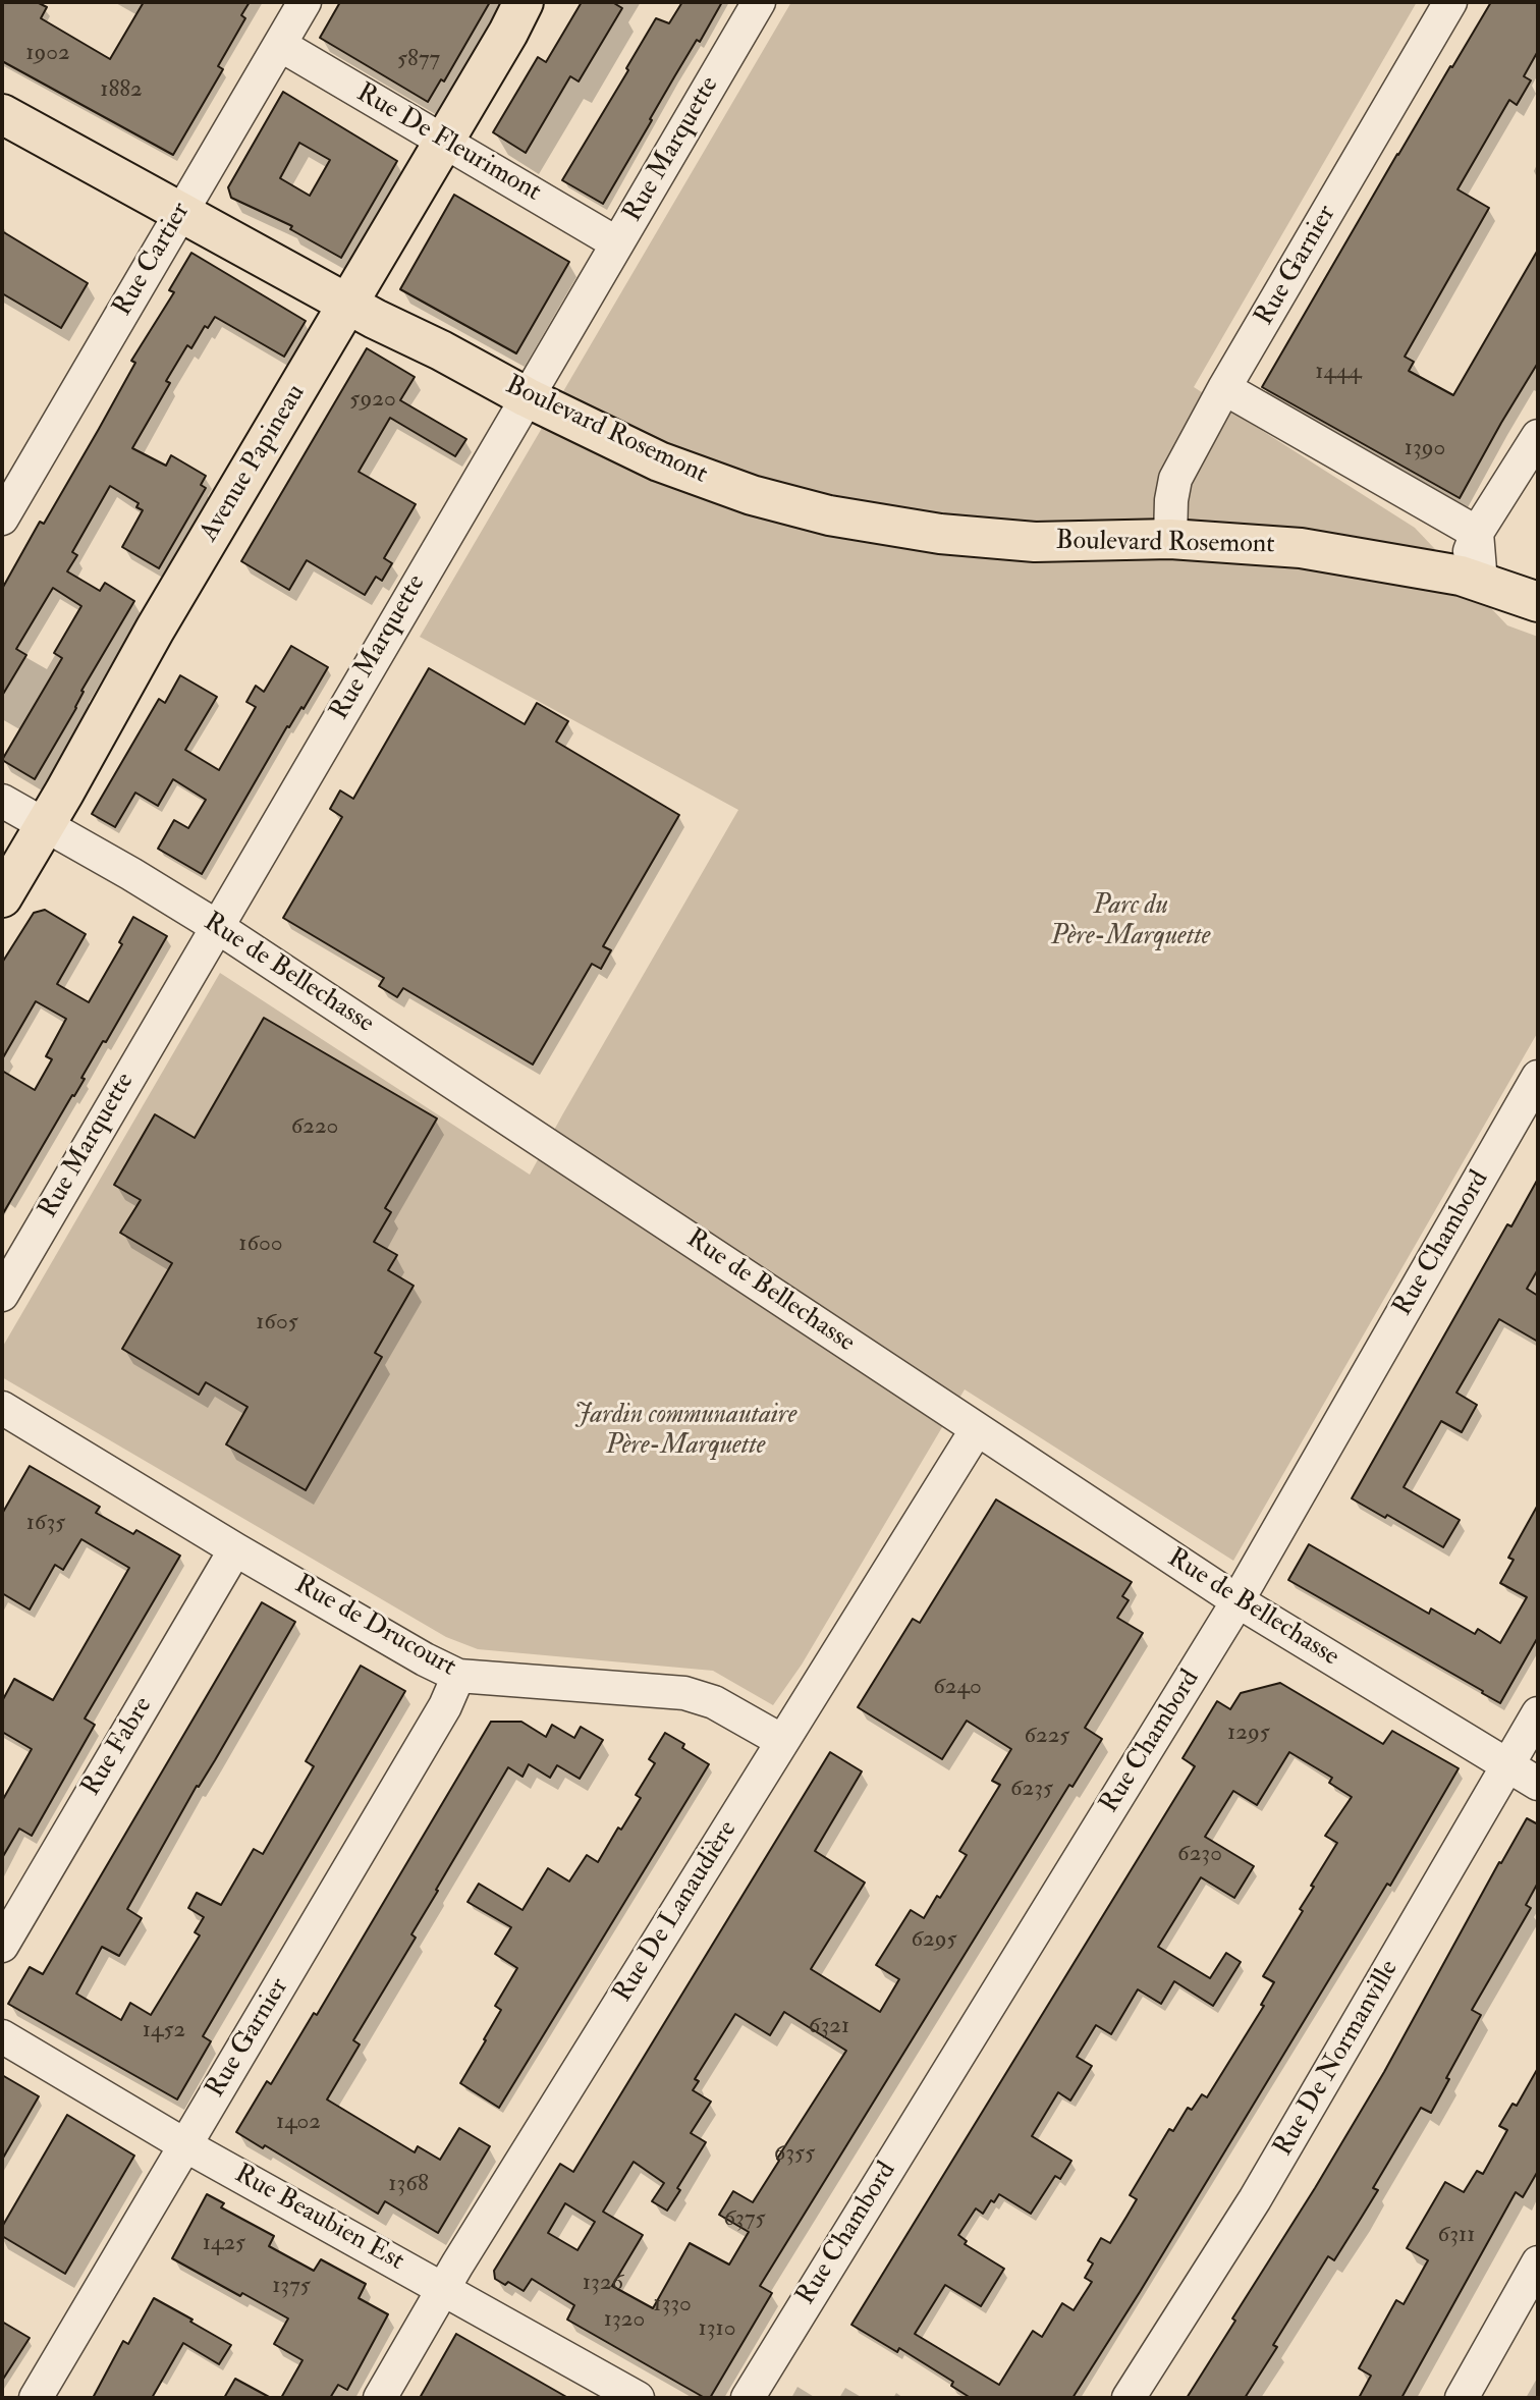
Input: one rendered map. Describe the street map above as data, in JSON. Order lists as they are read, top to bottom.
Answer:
{
  "streets": {
    "main road": ["Boulevard Rosemont", "Avenue Papineau"],
    "street": [
      "Rue De Fleurimont",
      "Rue Marquette",
      "Rue Cartier",
      "Rue Garnier",
      "Rue de Bellechasse",
      "Rue Chambord",
      "Rue de Drucourt",
      "Rue Fabre",
      "Rue De Lanaudière",
      "Rue De Normanville",
      "Rue Beaubien Est"
    ]
  },
  "crossings": [
    ["Rue De Fleurimont", "Rue Marquette"],
    ["Rue De Fleurimont", "Rue Cartier"],
    ["Rue De Fleurimont", "Avenue Papineau"],
    ["Rue Marquette", "Boulevard Rosemont"],
    ["Rue Marquette", "Rue de Bellechasse"],
    ["Rue Cartier", "Boulevard Rosemont"],
    ["Rue Garnier", "Boulevard Rosemont"],
    ["Rue Garnier", "Rue de Drucourt"],
    ["Rue Garnier", "Rue Beaubien Est"],
    ["Boulevard Rosemont", "Avenue Papineau"],
    ["Avenue Papineau", "Rue de Bellechasse"],
    ["Rue de Bellechasse", "Rue Chambord"],
    ["Rue de Bellechasse", "Rue De Lanaudière"],
    ["Rue de Bellechasse", "Rue De Normanville"],
    ["Rue de Drucourt", "Rue Fabre"],
    ["Rue de Drucourt", "Rue De Lanaudière"],
    ["Rue De Lanaudière", "Rue Beaubien Est"]
  ],
  "parks": ["Parc du Père-Marquette", "Jardin communautaire Père-Marquette"],
  "house_numbers": [
    "1902",
    "5877",
    "1882",
    "1444",
    "5920",
    "1390",
    "6220",
    "1600",
    "1605",
    "1635",
    "6240",
    "1295",
    "6225",
    "6235",
    "6230",
    "6295",
    "6321",
    "1452",
    "1402",
    "6355",
    "1368",
    "6375",
    "6311",
    "1425",
    "1326",
    "1375",
    "1330",
    "1320",
    "1310"
  ]
}
